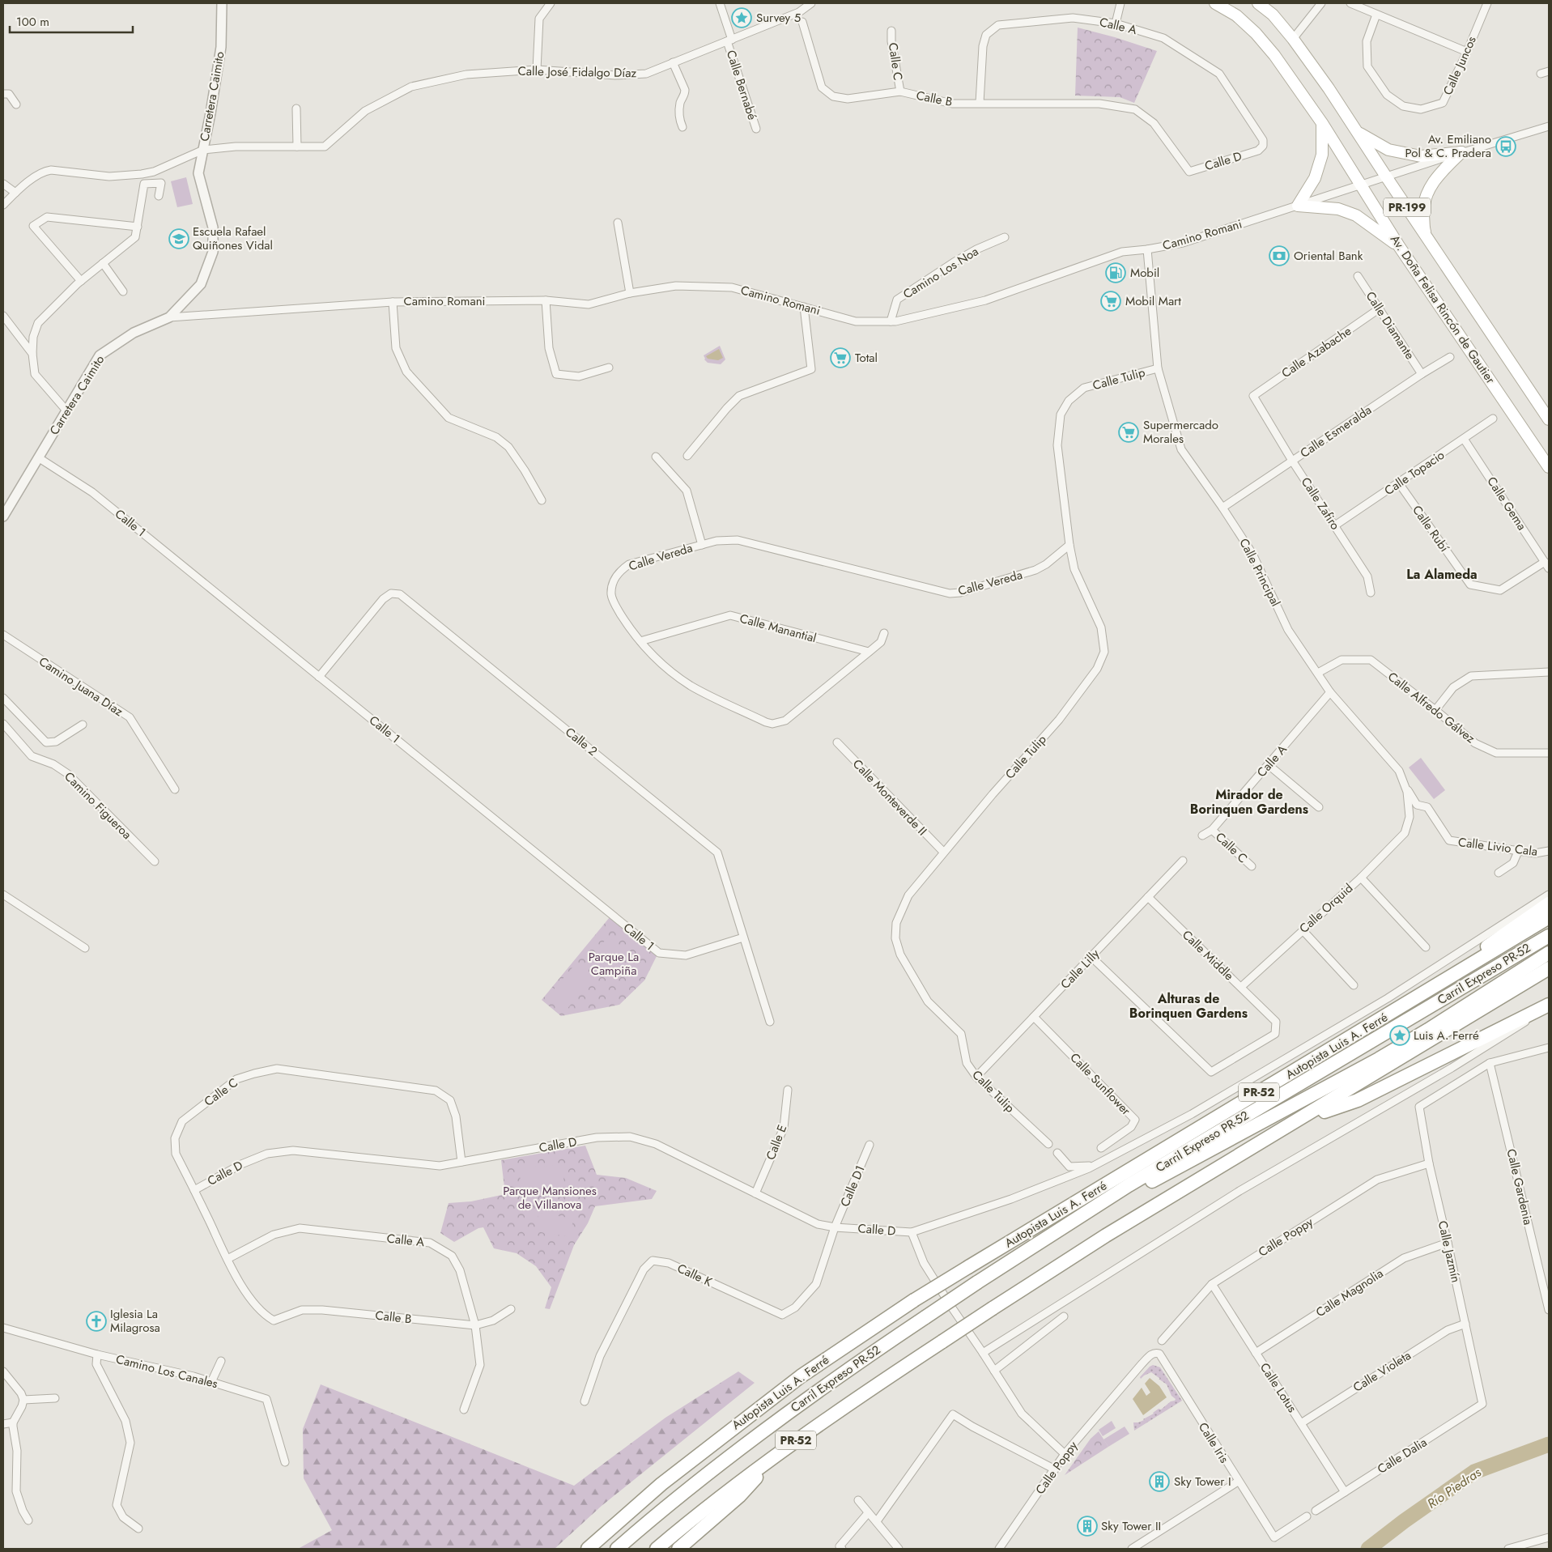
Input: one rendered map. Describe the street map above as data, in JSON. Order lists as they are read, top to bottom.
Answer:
{
  "streets": {
    "highway": ["Carril Expreso PR-52", "Autopista Luis A. Ferré", "PR-52"],
    "main road": ["PR-199", "Av. Doña Felisa Rincón de Gautier"],
    "street": [
      "Calle A",
      "Calle C",
      "Calle Juncos",
      "Calle José Fidalgo Díaz",
      "Calle Bernabé",
      "Carretera Caimito",
      "Calle B",
      "Calle D",
      "Camino Romani",
      "Camino Los Noa",
      "Calle Diamante",
      "Calle Azabache",
      "Calle Tulip",
      "Calle Esmeralda",
      "Calle Topacio",
      "Calle Zafiro",
      "Calle Gema",
      "Calle 1",
      "Calle Rubí",
      "Calle Vereda",
      "Calle Principal",
      "Calle Manantial",
      "Camino Juana Díaz",
      "Calle Alfredo Gálvez",
      "Calle 2",
      "Calle Monteverde II",
      "Camino Figueroa",
      "Calle Livio Cala",
      "Calle Orquid",
      "Calle Middle",
      "Calle Lilly",
      "Calle Sunflower",
      "Calle E",
      "Calle D1",
      "Calle Gardenia",
      "Calle Poppy",
      "Calle Jazmín",
      "Calle K",
      "Calle Magnolia",
      "Camino Los Canales",
      "Calle Violeta",
      "Calle Lotus",
      "Calle Iris",
      "Calle Dalia"
    ]
  },
  "crossings": [
    ["Calle A", "Calle C"],
    ["Calle A", "Calle B"],
    ["Calle A", "Calle D"],
    ["Calle A", "Calle Principal"],
    ["Calle C", "Calle B"],
    ["Calle C", "Calle D"],
    ["Calle José Fidalgo Díaz", "Calle Bernabé"],
    ["Calle José Fidalgo Díaz", "Carretera Caimito"],
    ["Carretera Caimito", "Camino Romani"],
    ["Carretera Caimito", "Calle 1"],
    ["Calle B", "Calle D"],
    ["Calle D", "Calle E"],
    ["Calle D", "Calle D1"],
    ["Calle D", "Calle K"],
    ["PR-199", "Camino Romani"],
    ["Camino Romani", "Camino Los Noa"],
    ["Camino Romani", "Av. Doña Felisa Rincón de Gautier"],
    ["Camino Romani", "Calle Principal"],
    ["Calle Diamante", "Calle Azabache"],
    ["Calle Diamante", "Calle Esmeralda"],
    ["Calle Azabache", "Calle Zafiro"],
    ["Calle Tulip", "Calle Vereda"],
    ["Calle Tulip", "Calle Principal"],
    ["Calle Tulip", "Calle Monteverde II"],
    ["Calle Tulip", "Calle Lilly"],
    ["Calle Esmeralda", "Calle Zafiro"],
    ["Calle Esmeralda", "Calle Principal"],
    ["Calle Topacio", "Calle Zafiro"],
    ["Calle Topacio", "Calle Gema"],
    ["Calle Topacio", "Calle Rubí"],
    ["Calle Gema", "Calle Rubí"],
    ["Calle 1", "Calle 2"],
    ["Calle Vereda", "Calle Manantial"],
    ["Calle Principal", "Calle Alfredo Gálvez"],
    ["Calle Principal", "Calle Livio Cala"],
    ["Calle Principal", "Calle Orquid"],
    ["Calle Orquid", "Calle Middle"],
    ["Calle Middle", "Calle Lilly"],
    ["Calle Lilly", "Calle Sunflower"],
    ["Calle D1", "Calle K"],
    ["Calle Gardenia", "Calle Jazmín"],
    ["Calle Poppy", "Calle Jazmín"],
    ["Calle Poppy", "Calle Lotus"],
    ["Calle Poppy", "Calle Iris"],
    ["Calle Jazmín", "Calle Magnolia"],
    ["Calle Jazmín", "Calle Violeta"],
    ["Calle Jazmín", "Calle Dalia"],
    ["Calle Magnolia", "Calle Lotus"],
    ["Calle Violeta", "Calle Lotus"],
    ["Calle Lotus", "Calle Dalia"]
  ],
  "districts": ["La Alameda", "Mirador de Borinquen Gardens", "Alturas de Borinquen Gardens"],
  "water": ["Río Piedras"],
  "parks": ["Parque La Campiña", "Parque Mansiones de Villanova"],
  "places": {
    "place": ["Survey 5", "Luis A. Ferré"],
    "bus stop": ["Av. Emiliano Pol & C. Pradera"],
    "school or university": ["Escuela Rafael Quiñones Vidal"],
    "bank": ["Oriental Bank"],
    "fuel station": ["Mobil"],
    "supermarket": ["Mobil Mart", "Total", "Supermercado Morales"],
    "church": ["Iglesia La Milagrosa"],
    "building": ["Sky Tower I", "Sky Tower II"]
  },
  "scale_bar": "100 m"
}
